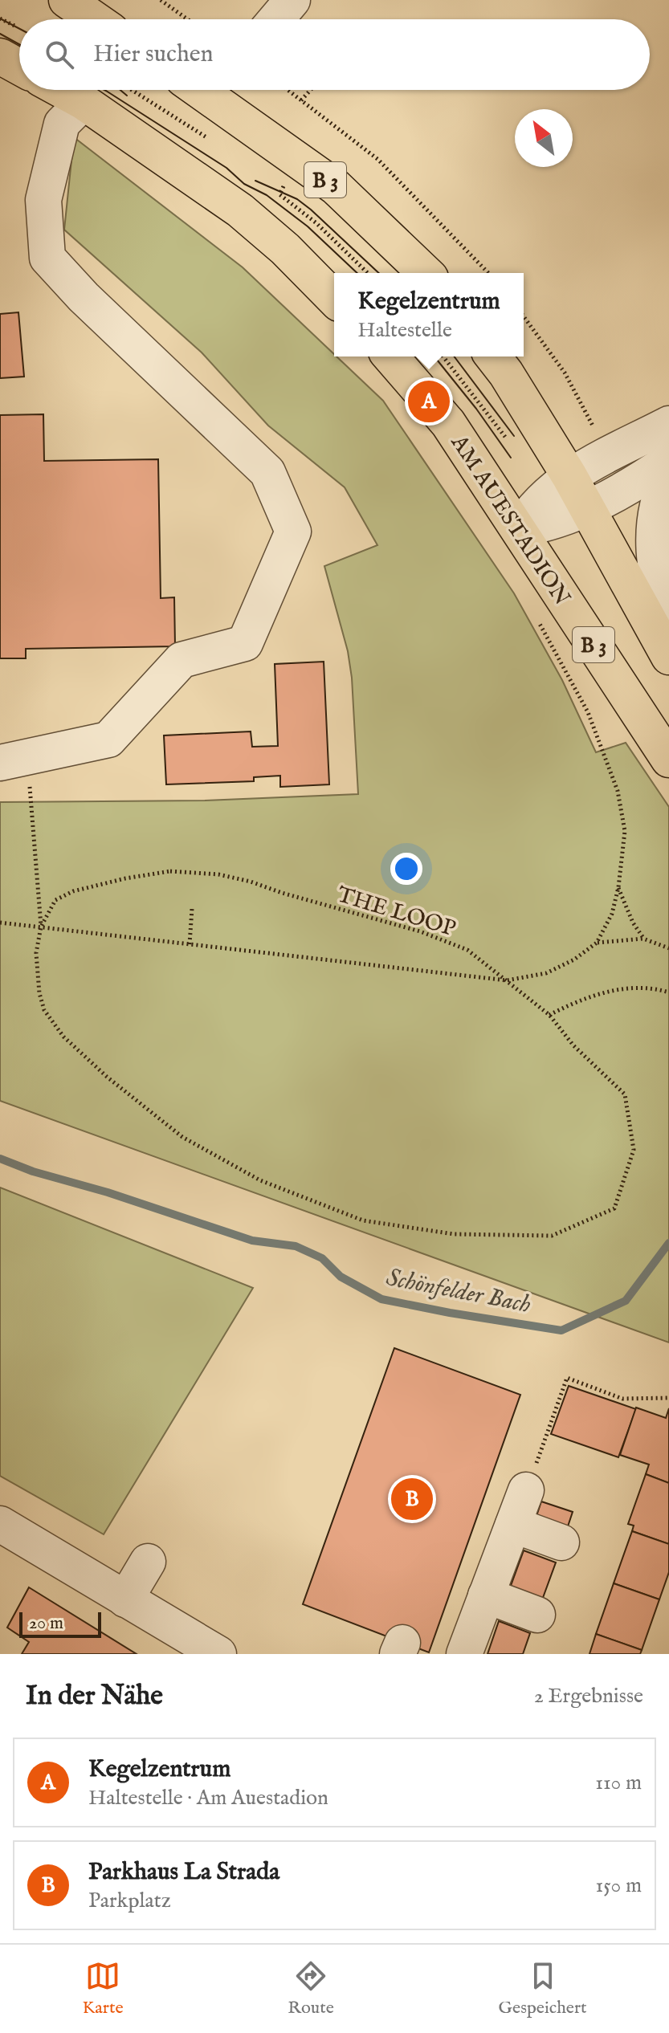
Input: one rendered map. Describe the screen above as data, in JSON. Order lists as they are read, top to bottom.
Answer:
{
  "streets": {
    "main road": ["B 3", "AM AUESTADION"],
    "path": ["THE LOOP"]
  },
  "water": ["Schönfelder Bach"],
  "scale_bar": "20 m",
  "north": "top left",
  "page": {
    "search": "Hier suchen",
    "popup": ["Kegelzentrum", "Haltestelle"],
    "pins": ["A", "B"],
    "scale": "20 m",
    "heading": ["In der Nähe", "2 Ergebnisse"],
    "list": [
      {
        "mark": "A",
        "name": "Kegelzentrum",
        "note": "Haltestelle · Am Auestadion",
        "value": "110 m"
      },
      {
        "mark": "B",
        "name": "Parkhaus La Strada",
        "note": "Parkplatz",
        "value": "150 m"
      }
    ],
    "nav": ["Karte", "Route", "Gespeichert"]
  }
}
